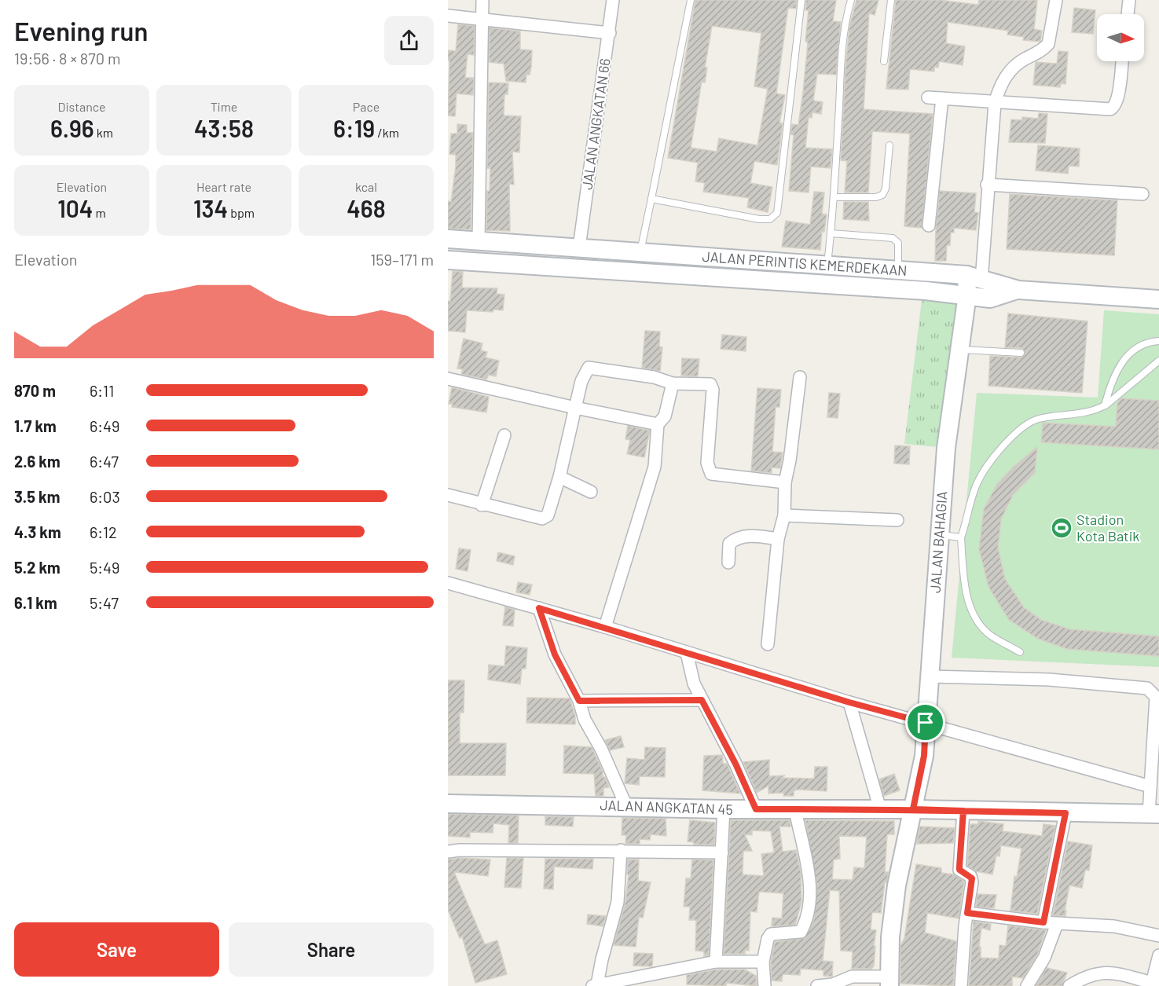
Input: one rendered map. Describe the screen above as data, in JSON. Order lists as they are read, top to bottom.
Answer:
{
  "streets": {
    "street": [
      "JALAN ANGKATAN 66",
      "JALAN PERINTIS KEMERDEKAAN",
      "JALAN BAHAGIA",
      "JALAN ANGKATAN 45"
    ]
  },
  "crossings": [
    ["JALAN ANGKATAN 66", "JALAN PERINTIS KEMERDEKAAN"],
    ["JALAN PERINTIS KEMERDEKAAN", "JALAN BAHAGIA"],
    ["JALAN BAHAGIA", "JALAN ANGKATAN 45"]
  ],
  "places": {
    "sports": ["Stadion Kota Batik"]
  },
  "north": "right",
  "page": {
    "heading": ["Evening run", "19:56 · 8 × 870 m"],
    "stats": [
      ["Distance", "6.96 km"],
      ["Time", "43:58"],
      ["Pace", "6:19 /km"],
      ["Elevation", "104 m"],
      ["Heart rate", "134 bpm"],
      ["kcal", "468"]
    ],
    "chart": ["Elevation", "159–171 m"],
    "list": [
      {
        "name": "870 m",
        "note": "6:11"
      },
      {
        "name": "1.7 km",
        "note": "6:49"
      },
      {
        "name": "2.6 km",
        "note": "6:47"
      },
      {
        "name": "3.5 km",
        "note": "6:03"
      },
      {
        "name": "4.3 km",
        "note": "6:12"
      },
      {
        "name": "5.2 km",
        "note": "5:49"
      },
      {
        "name": "6.1 km",
        "note": "5:47"
      }
    ],
    "buttons": ["Save", "Share"]
  }
}
